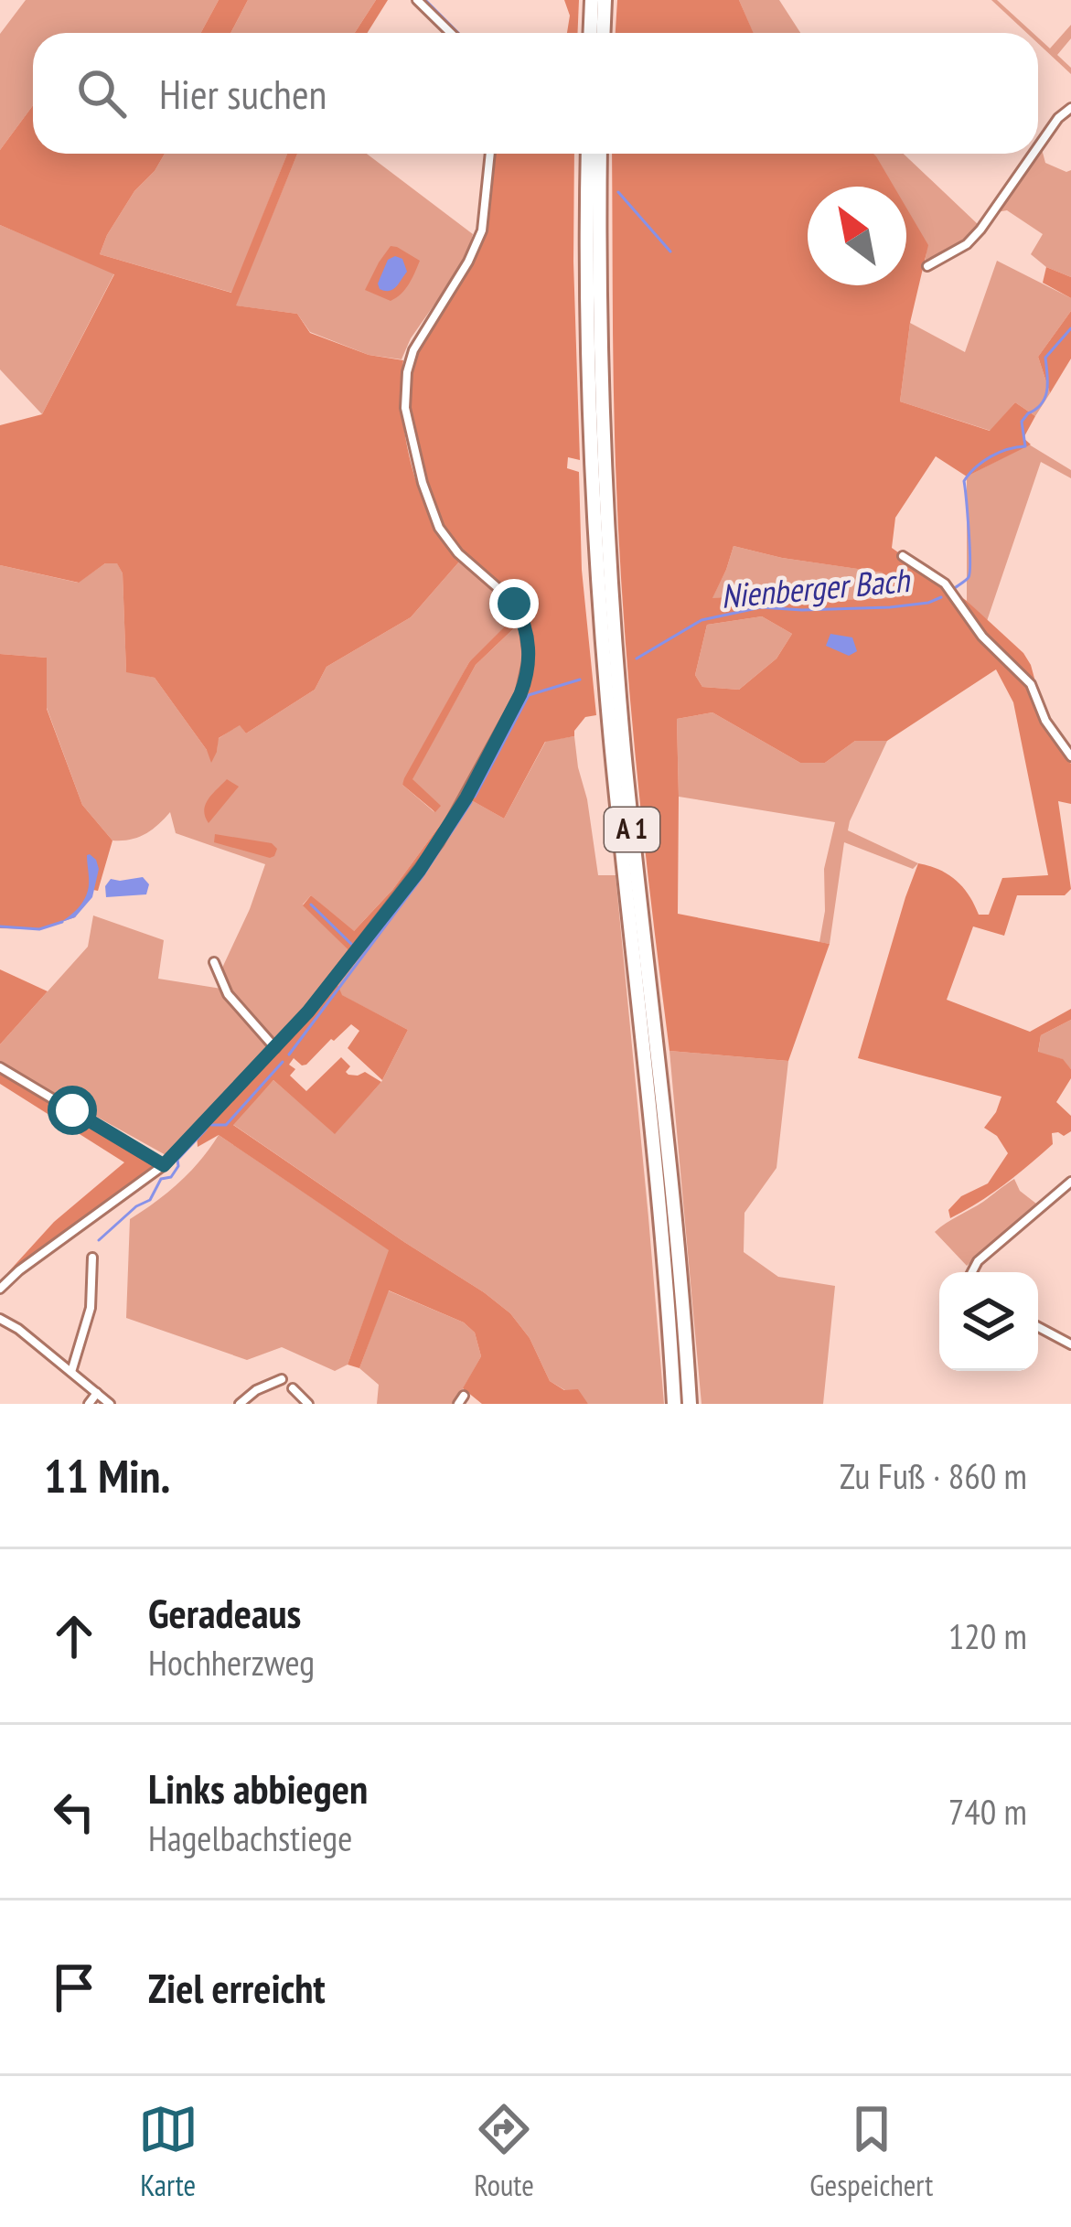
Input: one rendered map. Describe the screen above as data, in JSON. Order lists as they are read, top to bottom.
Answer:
{
  "streets": {
    "highway": ["A 1"]
  },
  "water": ["Nienberger Bach"],
  "north": "top left",
  "page": {
    "search": "Hier suchen",
    "heading": ["11 Min.", "Zu Fuß · 860 m"],
    "list": [
      ["Geradeaus", "Hochherzweg", "120 m"],
      ["Links abbiegen", "Hagelbachstiege", "740 m"],
      "Ziel erreicht"
    ],
    "nav": ["Karte", "Route", "Gespeichert"]
  }
}
